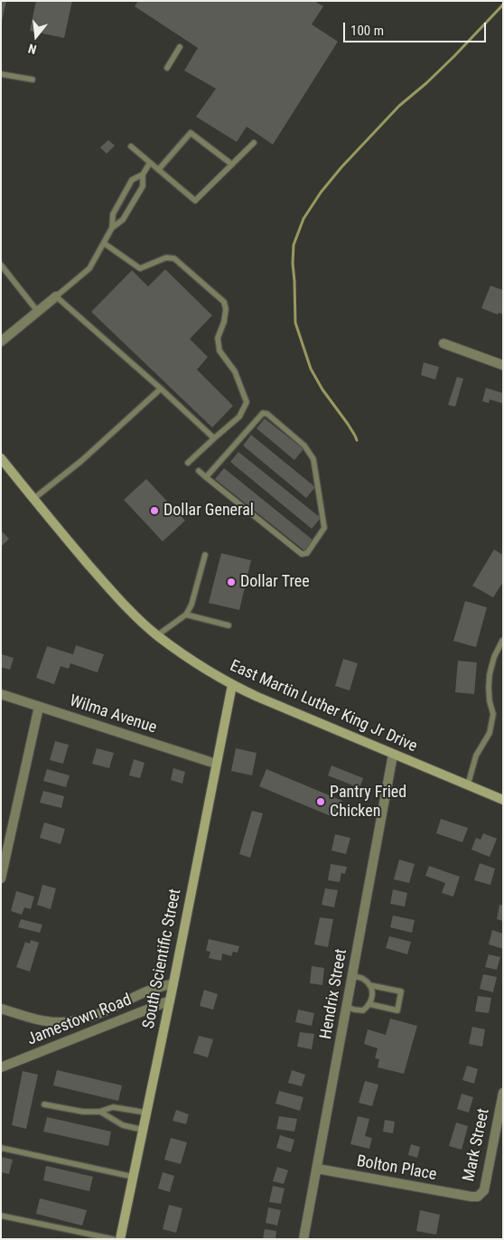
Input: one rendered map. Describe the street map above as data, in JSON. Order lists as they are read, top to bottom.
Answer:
{
  "streets": {
    "main road": ["East Martin Luther King Jr Drive", "South Scientific Street"],
    "street": [
      "Wilma Avenue",
      "Hendrix Street",
      "Jamestown Road",
      "Mark Street",
      "Bolton Place"
    ]
  },
  "crossings": [
    ["East Martin Luther King Jr Drive", "South Scientific Street"],
    ["East Martin Luther King Jr Drive", "Hendrix Street"],
    ["Wilma Avenue", "South Scientific Street"],
    ["South Scientific Street", "Jamestown Road"],
    ["Hendrix Street", "Bolton Place"],
    ["Mark Street", "Bolton Place"]
  ],
  "places": ["Dollar General", "Dollar Tree", "Pantry Fried Chicken"],
  "scale_bar": "100 m",
  "north": "bottom"
}
